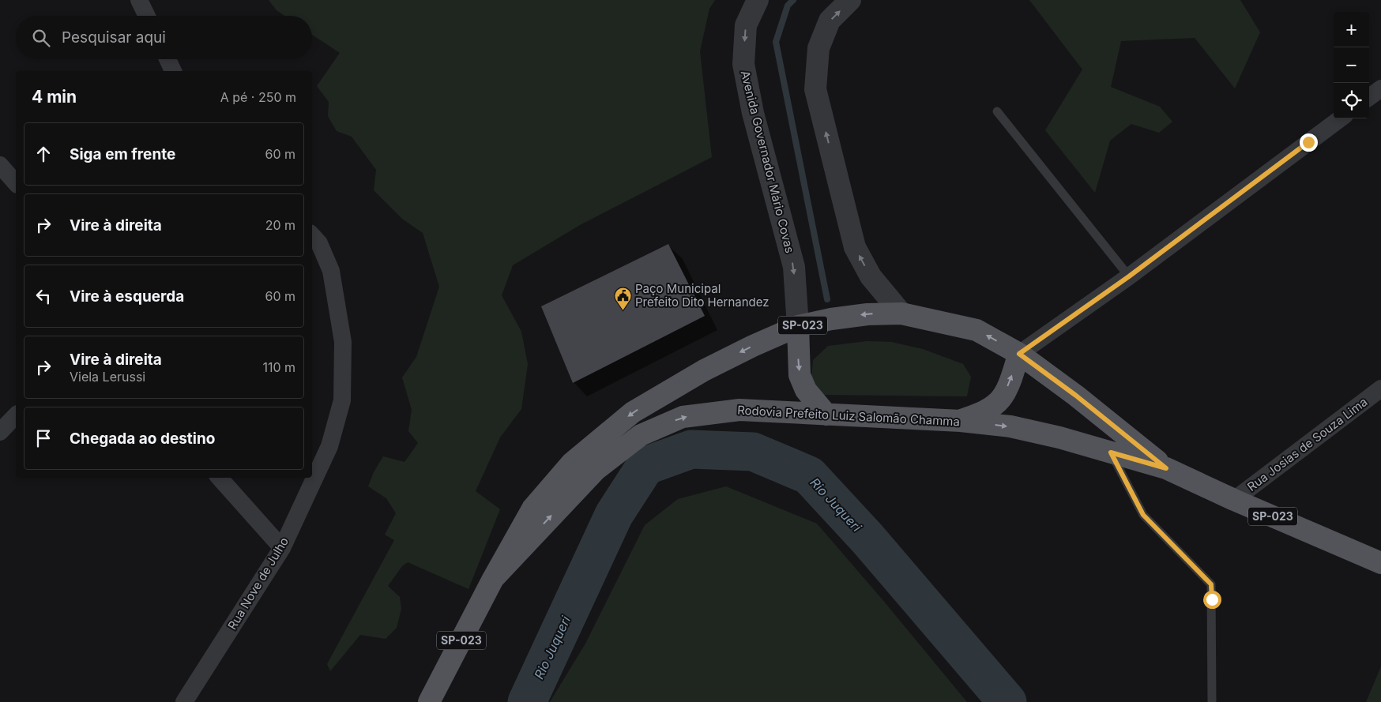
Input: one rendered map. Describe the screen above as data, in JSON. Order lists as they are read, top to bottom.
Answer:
{
  "streets": {
    "main road": ["SP-023", "Rodovia Prefeito Luiz Salomão Chamma"],
    "street": ["Avenida Governador Mário Covas", "Rua Josias de Souza Lima", "Rua Nove de Julho"]
  },
  "crossings": [
    ["Avenida Governador Mário Covas", "SP-023"],
    ["Avenida Governador Mário Covas", "Rodovia Prefeito Luiz Salomão Chamma"],
    ["SP-023", "Rodovia Prefeito Luiz Salomão Chamma"],
    ["Rodovia Prefeito Luiz Salomão Chamma", "Rua Josias de Souza Lima"]
  ],
  "water": ["Rio Juqueri"],
  "places": {
    "public building": ["Paço Municipal Prefeito Dito Hernandez"]
  },
  "page": {
    "map_buttons": ["+", "−"],
    "search": "Pesquisar aqui",
    "heading": ["4 min", "A pé · 250 m"],
    "list": [
      ["Siga em frente", "60 m"],
      ["Vire à direita", "20 m"],
      ["Vire à esquerda", "60 m"],
      ["Vire à direita", "Viela Lerussi", "110 m"],
      "Chegada ao destino"
    ]
  }
}
